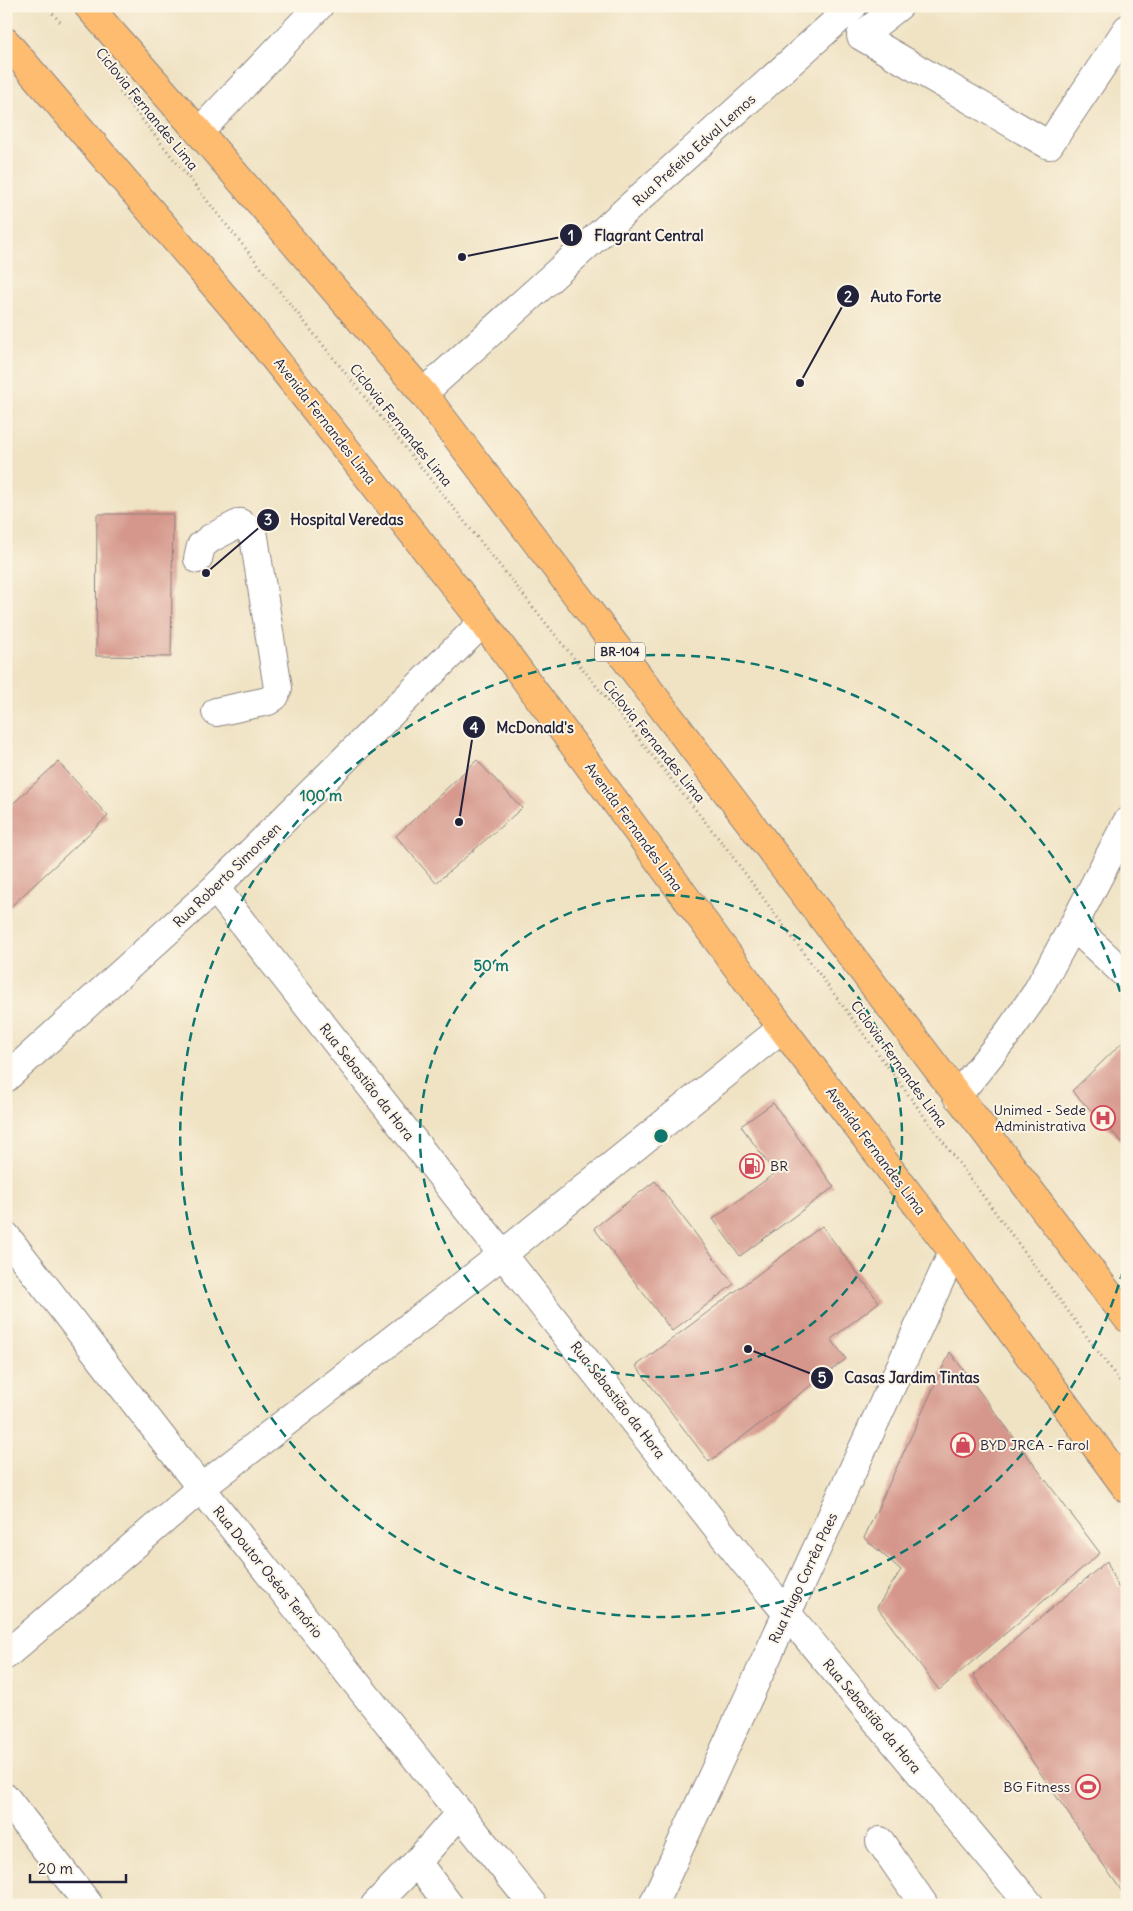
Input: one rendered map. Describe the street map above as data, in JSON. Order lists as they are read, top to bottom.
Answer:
{
  "streets": {
    "highway": ["Avenida Fernandes Lima", "BR-104"],
    "street": [
      "Rua Prefeito Edval Lemos",
      "Rua Roberto Simonsen",
      "Rua Sebastião da Hora",
      "Rua Doutor Oséas Tenório",
      "Rua Hugo Corrêa Paes"
    ],
    "path": ["Ciclovia Fernandes Lima"]
  },
  "crossings": [
    ["Rua Prefeito Edval Lemos", "BR-104"],
    ["Avenida Fernandes Lima", "Rua Roberto Simonsen"],
    ["Avenida Fernandes Lima", "Rua Hugo Corrêa Paes"],
    ["Rua Roberto Simonsen", "Rua Sebastião da Hora"],
    ["Rua Sebastião da Hora", "Rua Hugo Corrêa Paes"]
  ],
  "places": {
    "other": [
      "Flagrant Central",
      "Auto Forte",
      "Hospital Veredas",
      "McDonald's",
      "Casas Jardim Tintas"
    ],
    "hospital": ["Unimed - Sede Administrativa"],
    "fuel station": ["BR"],
    "shop": ["BYD JRCA - Farol"],
    "sports": ["BG Fitness"]
  },
  "scale_bar": "20 m",
  "rings": ["100 m", "50 m"]
}
